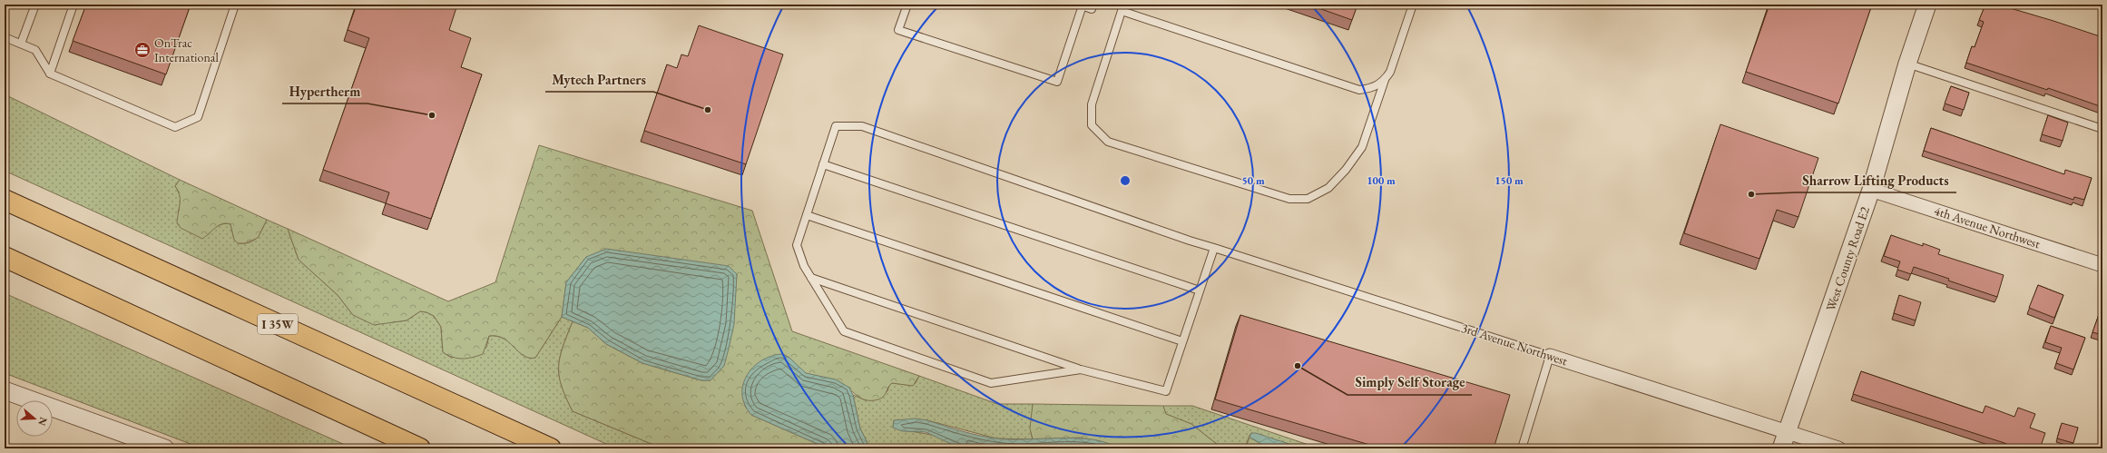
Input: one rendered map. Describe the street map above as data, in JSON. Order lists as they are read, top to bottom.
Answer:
{
  "streets": {
    "highway": ["I 35W"],
    "street": ["4th Avenue Northwest", "West County Road E2", "3rd Avenue Northwest"]
  },
  "crossings": [
    ["4th Avenue Northwest", "West County Road E2"],
    ["West County Road E2", "3rd Avenue Northwest"]
  ],
  "places": {
    "office": ["OnTrac International"],
    "other": [
      "Mytech Partners",
      "Hypertherm",
      "Sharrow Lifting Products",
      "Simply Self Storage"
    ]
  },
  "north": "right",
  "rings": ["50 m", "100 m", "150 m"]
}
